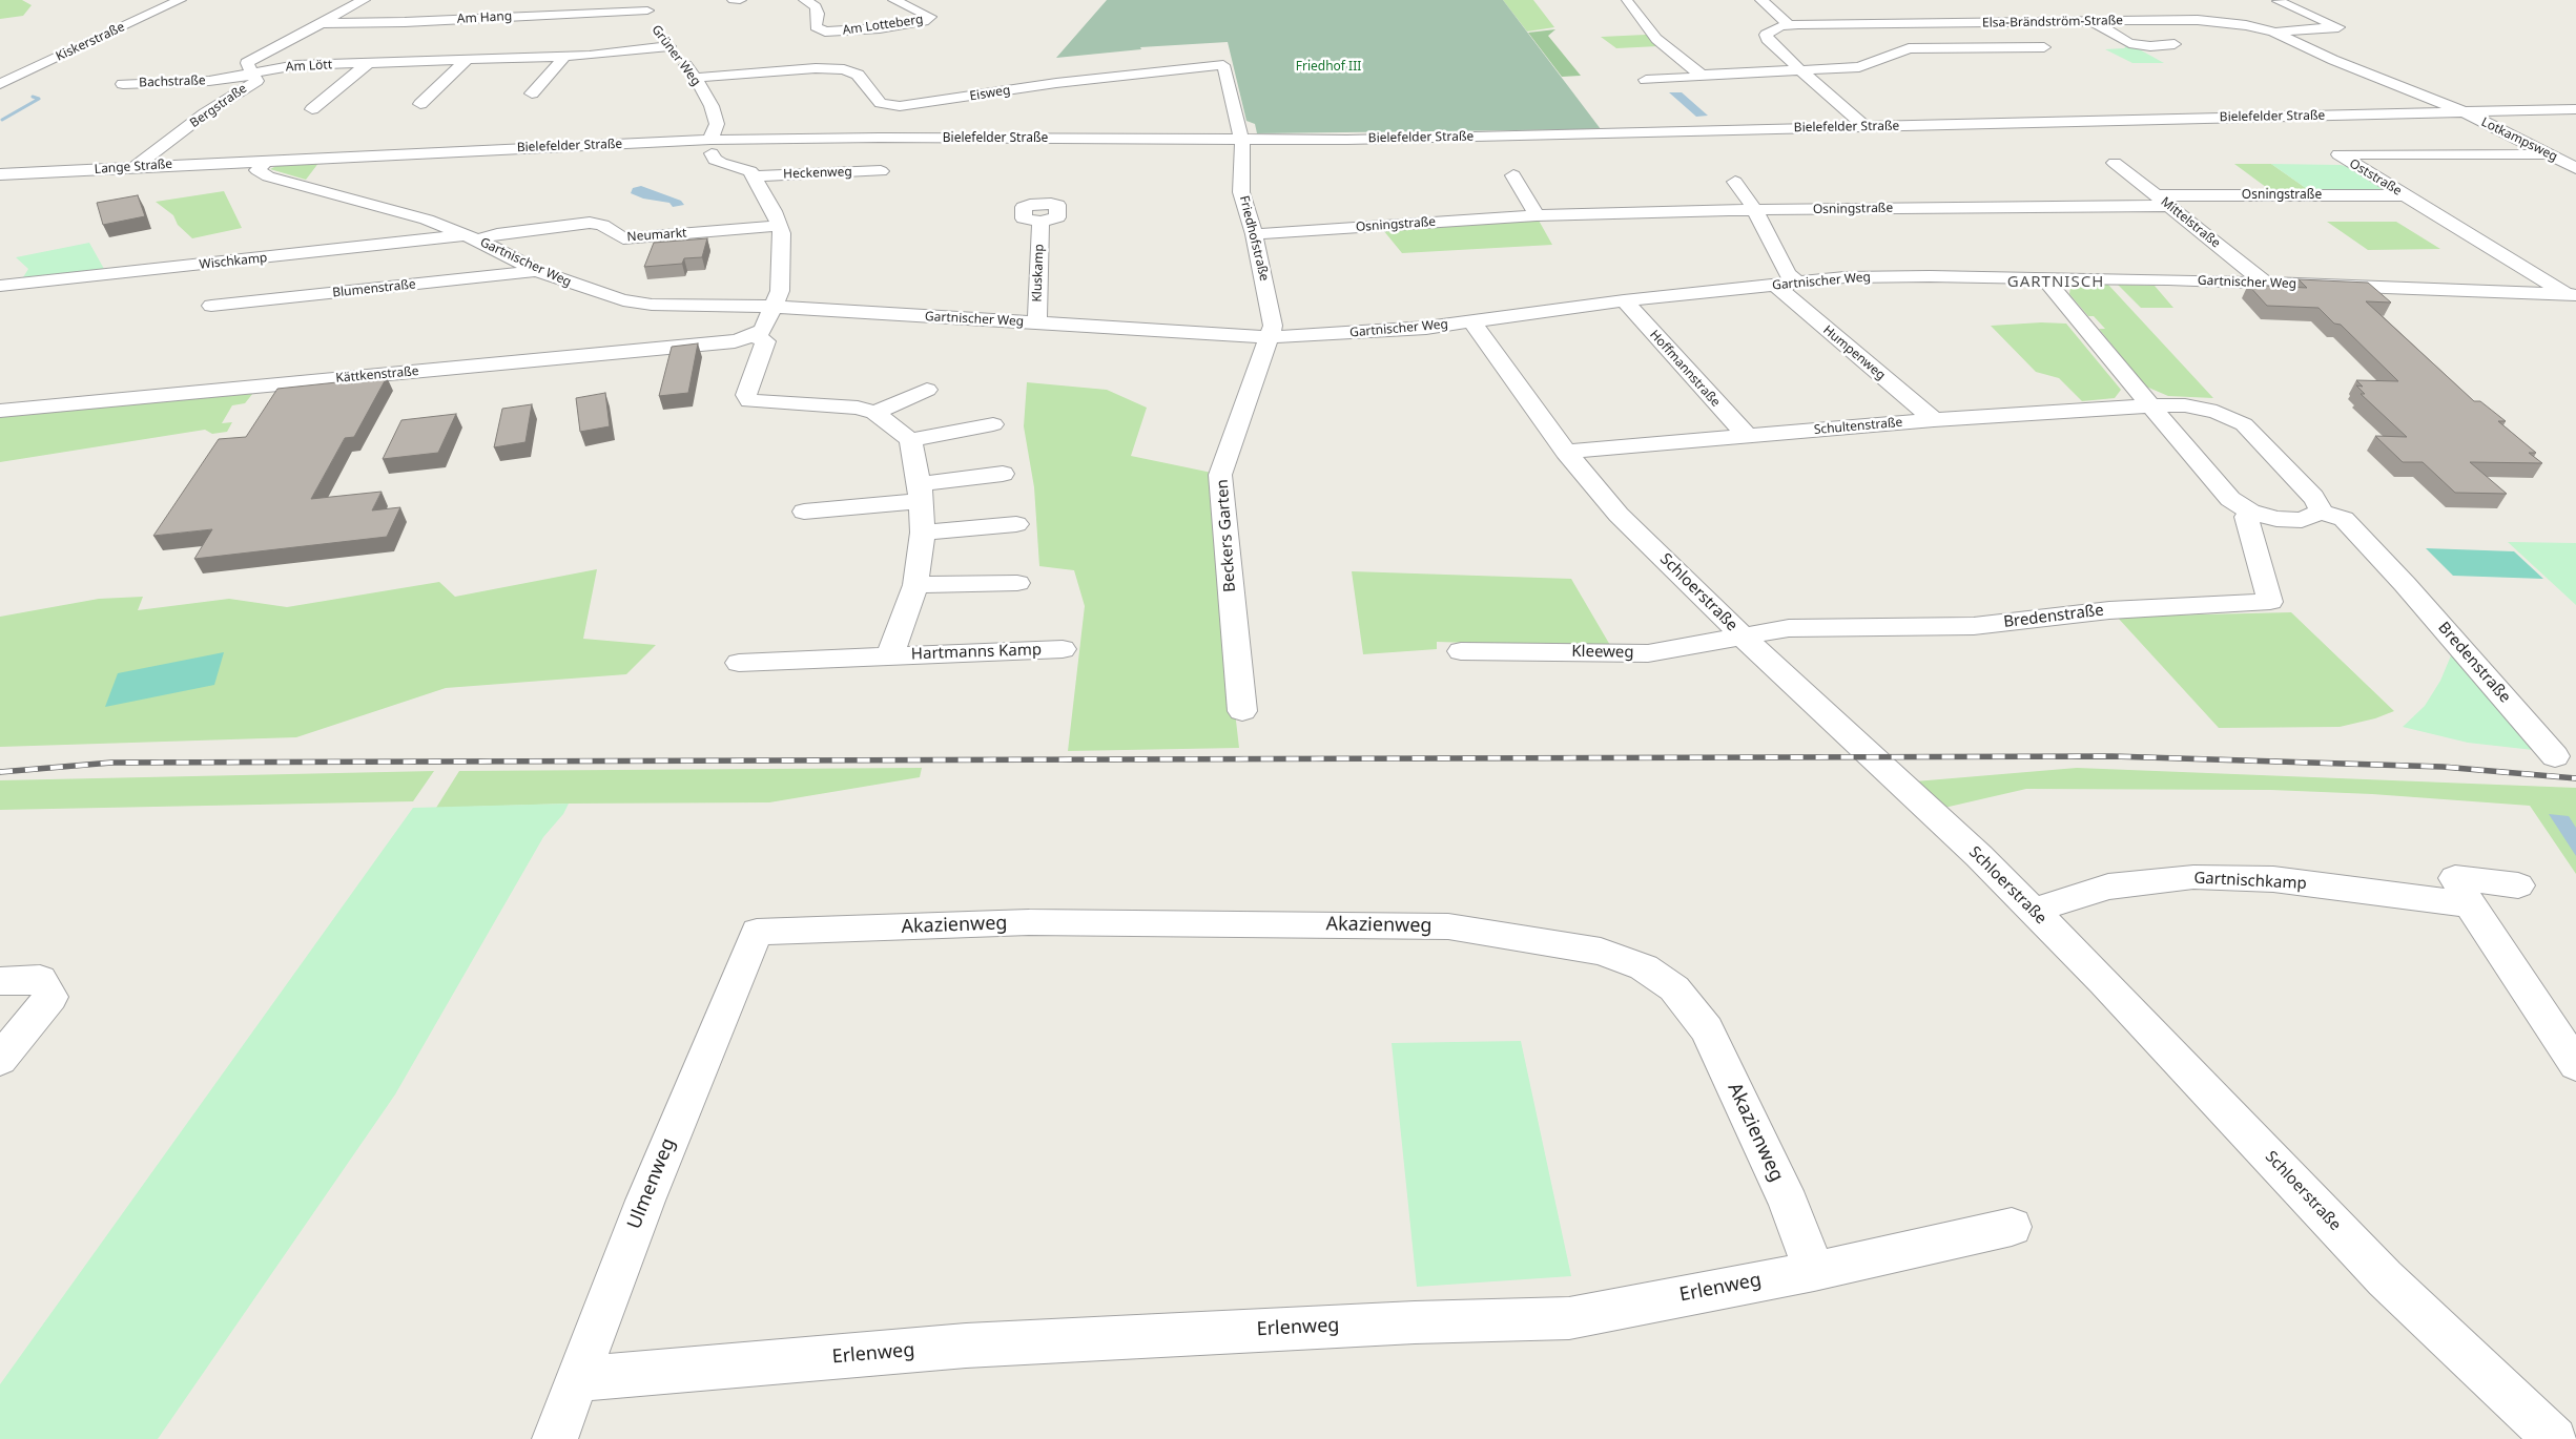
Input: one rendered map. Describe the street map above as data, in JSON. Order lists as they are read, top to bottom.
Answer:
{
  "streets": {
    "street": [
      "Am Hang",
      "Elsa-Brändström-Straße",
      "Am Lotteberg",
      "Kiskerstraße",
      "Grüner Weg",
      "Am Lött",
      "Bachstraße",
      "Eisweg",
      "Bergstraße",
      "Bielefelder Straße",
      "Lotkampsweg",
      "Lange Straße",
      "Heckenweg",
      "Oststraße",
      "Osningstraße",
      "Mittelstraße",
      "Neumarkt",
      "Friedhofstraße",
      "Wischkamp",
      "Gartnischer Weg",
      "Kluskamp",
      "Blumenstraße",
      "Humpenweg",
      "Hoffmannstraße",
      "Kättkenstraße",
      "Schultenstraße",
      "Beckers Garten",
      "Schloerstraße",
      "Bredenstraße",
      "Hartmanns Kamp",
      "Kleeweg",
      "Gartnischkamp",
      "Akazienweg",
      "Ulmenweg",
      "Erlenweg"
    ]
  },
  "crossings": [
    ["Am Hang", "Grüner Weg"],
    ["Am Hang", "Bergstraße"],
    ["Elsa-Brändström-Straße", "Bielefelder Straße"],
    ["Elsa-Brändström-Straße", "Lotkampsweg"],
    ["Grüner Weg", "Am Lött"],
    ["Grüner Weg", "Eisweg"],
    ["Grüner Weg", "Bielefelder Straße"],
    ["Grüner Weg", "Heckenweg"],
    ["Am Lött", "Bachstraße"],
    ["Am Lött", "Bergstraße"],
    ["Bachstraße", "Bergstraße"],
    ["Eisweg", "Bielefelder Straße"],
    ["Eisweg", "Friedhofstraße"],
    ["Bergstraße", "Lange Straße"],
    ["Bielefelder Straße", "Lotkampsweg"],
    ["Bielefelder Straße", "Lange Straße"],
    ["Bielefelder Straße", "Heckenweg"],
    ["Bielefelder Straße", "Friedhofstraße"],
    ["Bielefelder Straße", "Gartnischer Weg"],
    ["Lotkampsweg", "Oststraße"],
    ["Lange Straße", "Gartnischer Weg"],
    ["Oststraße", "Osningstraße"],
    ["Oststraße", "Gartnischer Weg"],
    ["Osningstraße", "Mittelstraße"],
    ["Osningstraße", "Friedhofstraße"],
    ["Mittelstraße", "Gartnischer Weg"],
    ["Neumarkt", "Wischkamp"],
    ["Neumarkt", "Gartnischer Weg"],
    ["Friedhofstraße", "Gartnischer Weg"],
    ["Friedhofstraße", "Beckers Garten"],
    ["Wischkamp", "Gartnischer Weg"],
    ["Gartnischer Weg", "Kluskamp"],
    ["Gartnischer Weg", "Blumenstraße"],
    ["Gartnischer Weg", "Humpenweg"],
    ["Gartnischer Weg", "Hoffmannstraße"],
    ["Gartnischer Weg", "Beckers Garten"],
    ["Gartnischer Weg", "Schloerstraße"],
    ["Humpenweg", "Schultenstraße"],
    ["Hoffmannstraße", "Schultenstraße"],
    ["Schultenstraße", "Schloerstraße"],
    ["Schloerstraße", "Bredenstraße"],
    ["Schloerstraße", "Kleeweg"],
    ["Schloerstraße", "Gartnischkamp"],
    ["Bredenstraße", "Kleeweg"],
    ["Akazienweg", "Ulmenweg"],
    ["Akazienweg", "Erlenweg"],
    ["Ulmenweg", "Erlenweg"]
  ],
  "districts": ["GARTNISCH"],
  "parks": ["Friedhof III"]
}
